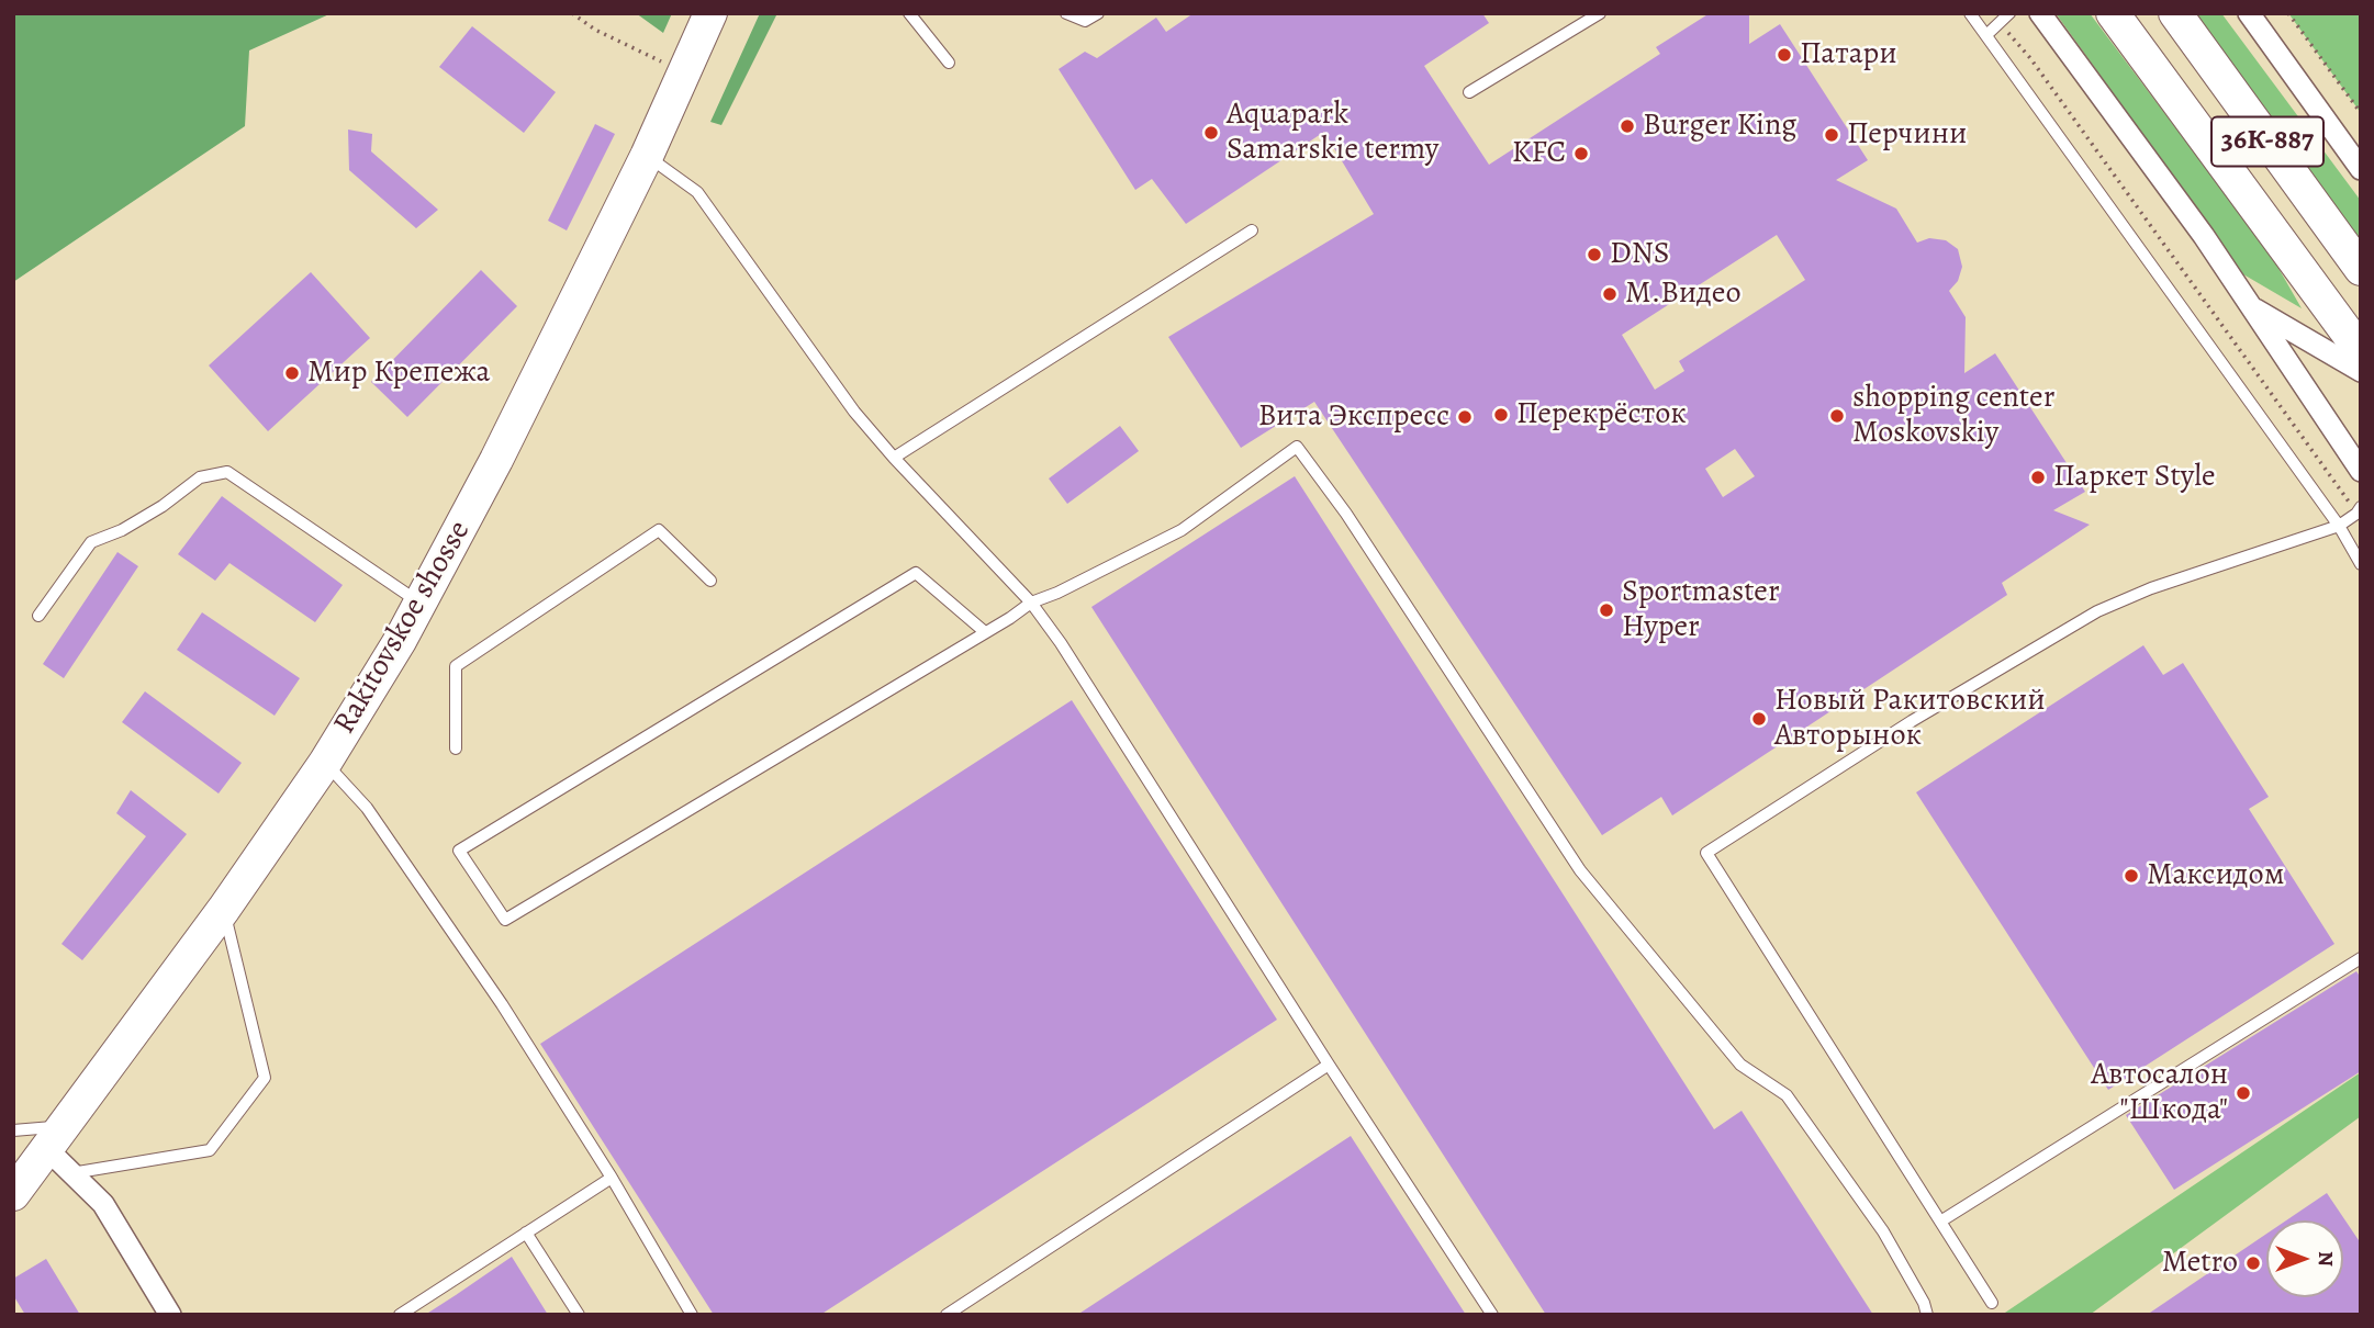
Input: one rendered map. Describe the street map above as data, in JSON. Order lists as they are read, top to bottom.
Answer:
{
  "streets": {
    "main road": ["36К-887", "Rakitovskoe shosse"]
  },
  "places": [
    "Патари",
    "Burger King",
    "Aquapark Samarskie termy",
    "Перчини",
    "KFC",
    "DNS",
    "М.Видео",
    "Мир Крепежа",
    "Перекрёсток",
    "shopping center Moskovskiy",
    "Вита Экспресс",
    "Паркет Style",
    "Sportmaster Hyper",
    "Новый Ракитовский Авторынок",
    "Максидом",
    "Автосалон \"Шкода\"",
    "Metro"
  ],
  "north": "right"
}
